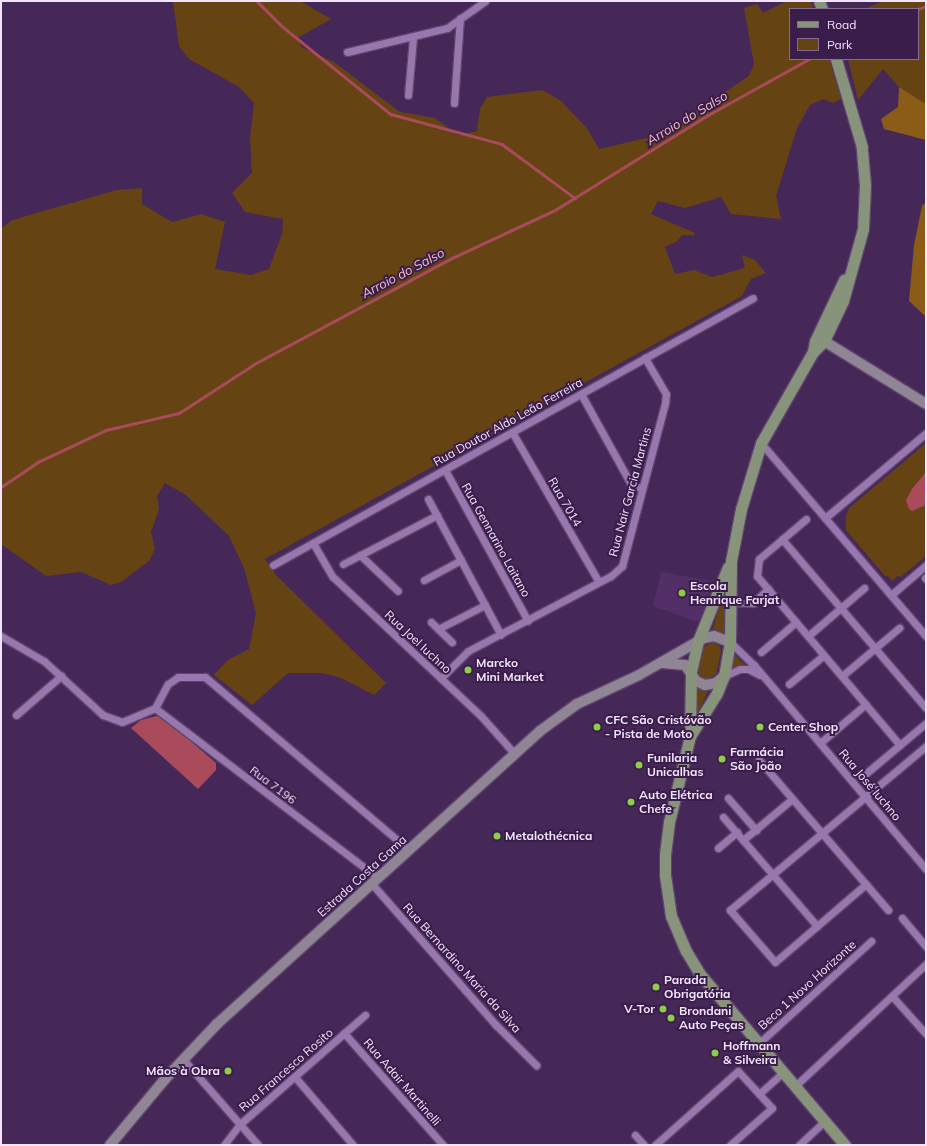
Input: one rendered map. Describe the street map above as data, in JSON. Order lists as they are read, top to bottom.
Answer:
{
  "streets": {
    "main road": ["Estrada Costa Gama"],
    "street": [
      "Rua Doutor Aldo Leão Ferreira",
      "Rua Nair Garcia Martins",
      "Rua 7014",
      "Rua Gennarino Laitano",
      "Rua Joel Iuchno",
      "Rua 7196",
      "Rua José Iuchno",
      "Rua Bernardino Maria da Silva",
      "Beco 1 Novo Horizonte",
      "Rua Francesco Rosito",
      "Rua Adair Martinelli"
    ]
  },
  "crossings": [
    ["Rua Doutor Aldo Leão Ferreira", "Rua Nair Garcia Martins"],
    ["Rua Doutor Aldo Leão Ferreira", "Rua 7014"],
    ["Rua Doutor Aldo Leão Ferreira", "Rua Gennarino Laitano"],
    ["Rua Doutor Aldo Leão Ferreira", "Rua Joel Iuchno"],
    ["Rua Nair Garcia Martins", "Rua 7014"],
    ["Rua Nair Garcia Martins", "Rua Gennarino Laitano"],
    ["Rua Nair Garcia Martins", "Rua Joel Iuchno"],
    ["Rua Joel Iuchno", "Estrada Costa Gama"],
    ["Rua 7196", "Estrada Costa Gama"],
    ["Rua 7196", "Rua Bernardino Maria da Silva"],
    ["Rua José Iuchno", "Estrada Costa Gama"],
    ["Estrada Costa Gama", "Rua Bernardino Maria da Silva"],
    ["Rua Francesco Rosito", "Rua Adair Martinelli"]
  ],
  "water": ["Arroio do Salso"],
  "places": [
    "Escola Henrique Farjat",
    "Marcko Mini Market",
    "CFC São Cristóvão - Pista de Moto",
    "Center Shop",
    "Farmácia São João",
    "Funilaria Unicalhas",
    "Auto Elétrica Chefe",
    "Metalothécnica",
    "Parada Obrigatória",
    "V-Tor",
    "Brondani Auto Peças",
    "Hoffmann & Silveira",
    "Mãos à Obra"
  ],
  "legend": ["Road", "Park"]
}
